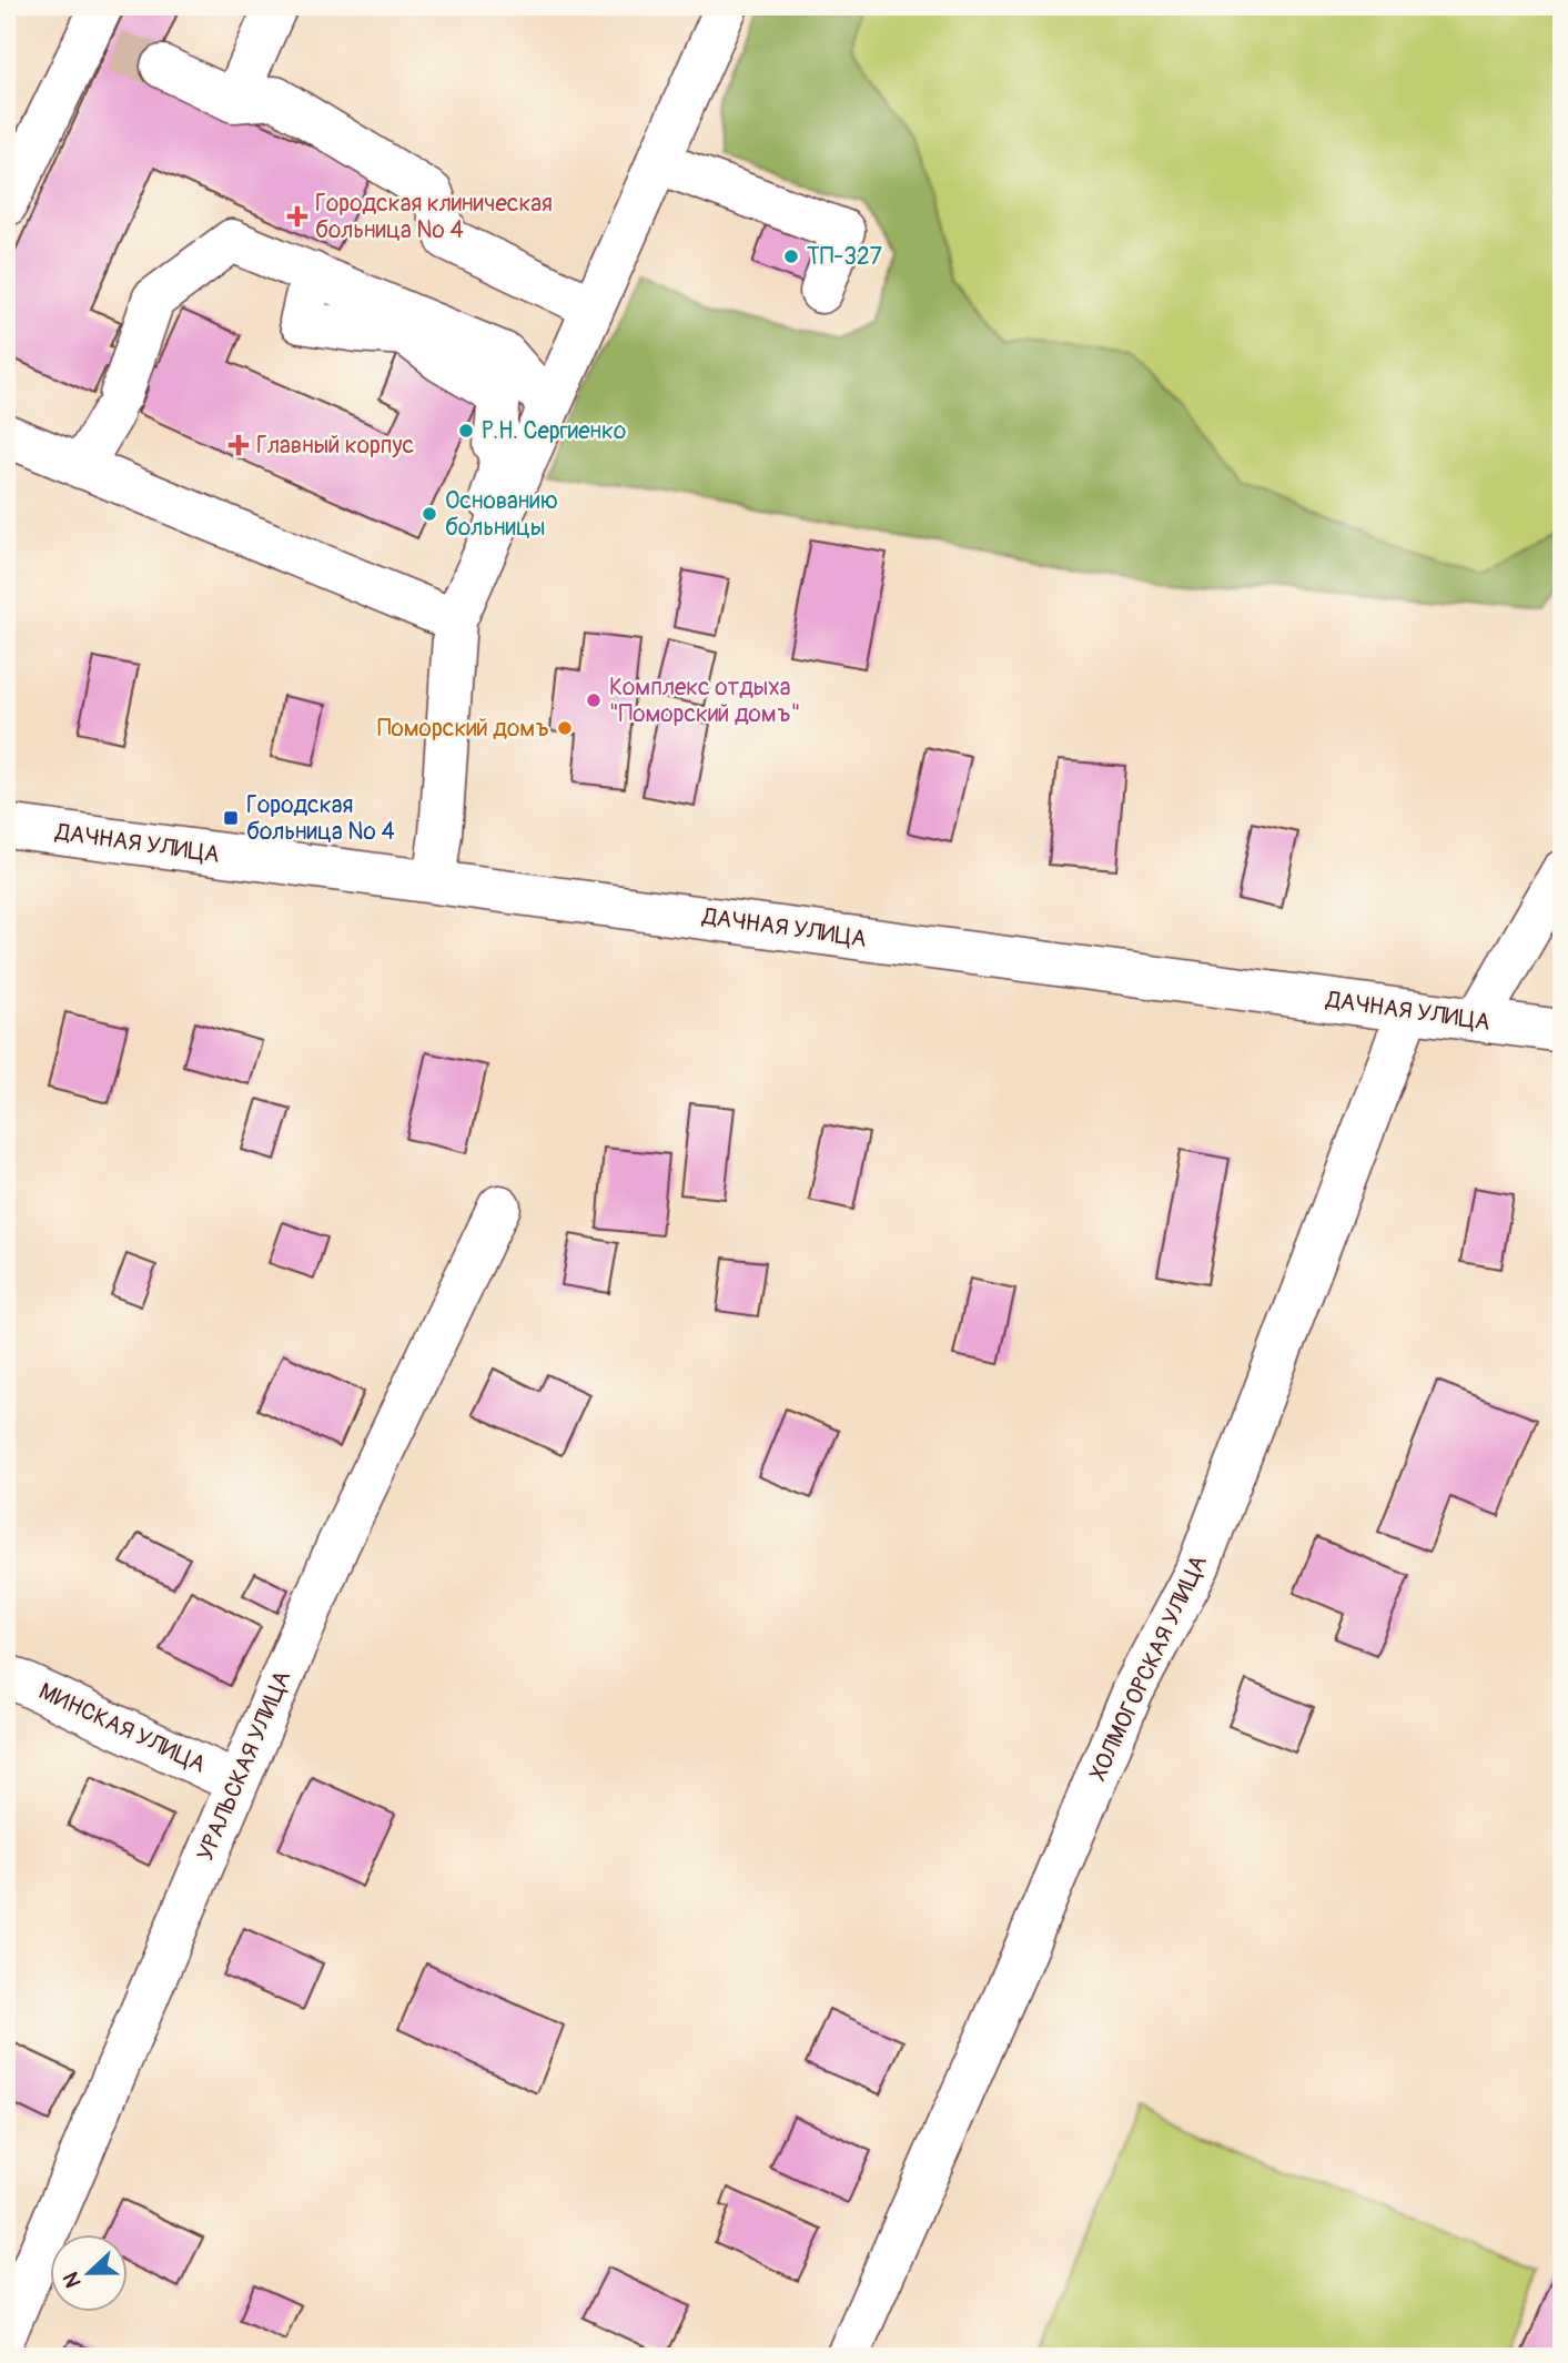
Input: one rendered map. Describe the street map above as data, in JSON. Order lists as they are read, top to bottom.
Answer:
{
  "streets": {
    "street": [
      "ДАЧНАЯ УЛИЦА",
      "ХОЛМОГОРСКАЯ УЛИЦА",
      "МИНСКАЯ УЛИЦА",
      "УРАЛЬСКАЯ УЛИЦА"
    ]
  },
  "crossings": [
    ["ДАЧНАЯ УЛИЦА", "ХОЛМОГОРСКАЯ УЛИЦА"],
    ["МИНСКАЯ УЛИЦА", "УРАЛЬСКАЯ УЛИЦА"]
  ],
  "places": {
    "health": ["Городская клиническая больница № 4", "Главный корпус"],
    "other": [
      "ТП-327",
      "Р.Н. Сергиенко",
      "Основанию больницы",
      "Комплекс отдыха \"Поморский домъ\"",
      "Поморский домъ"
    ],
    "transit": ["Городская больница № 4"]
  },
  "north": "left"
}
